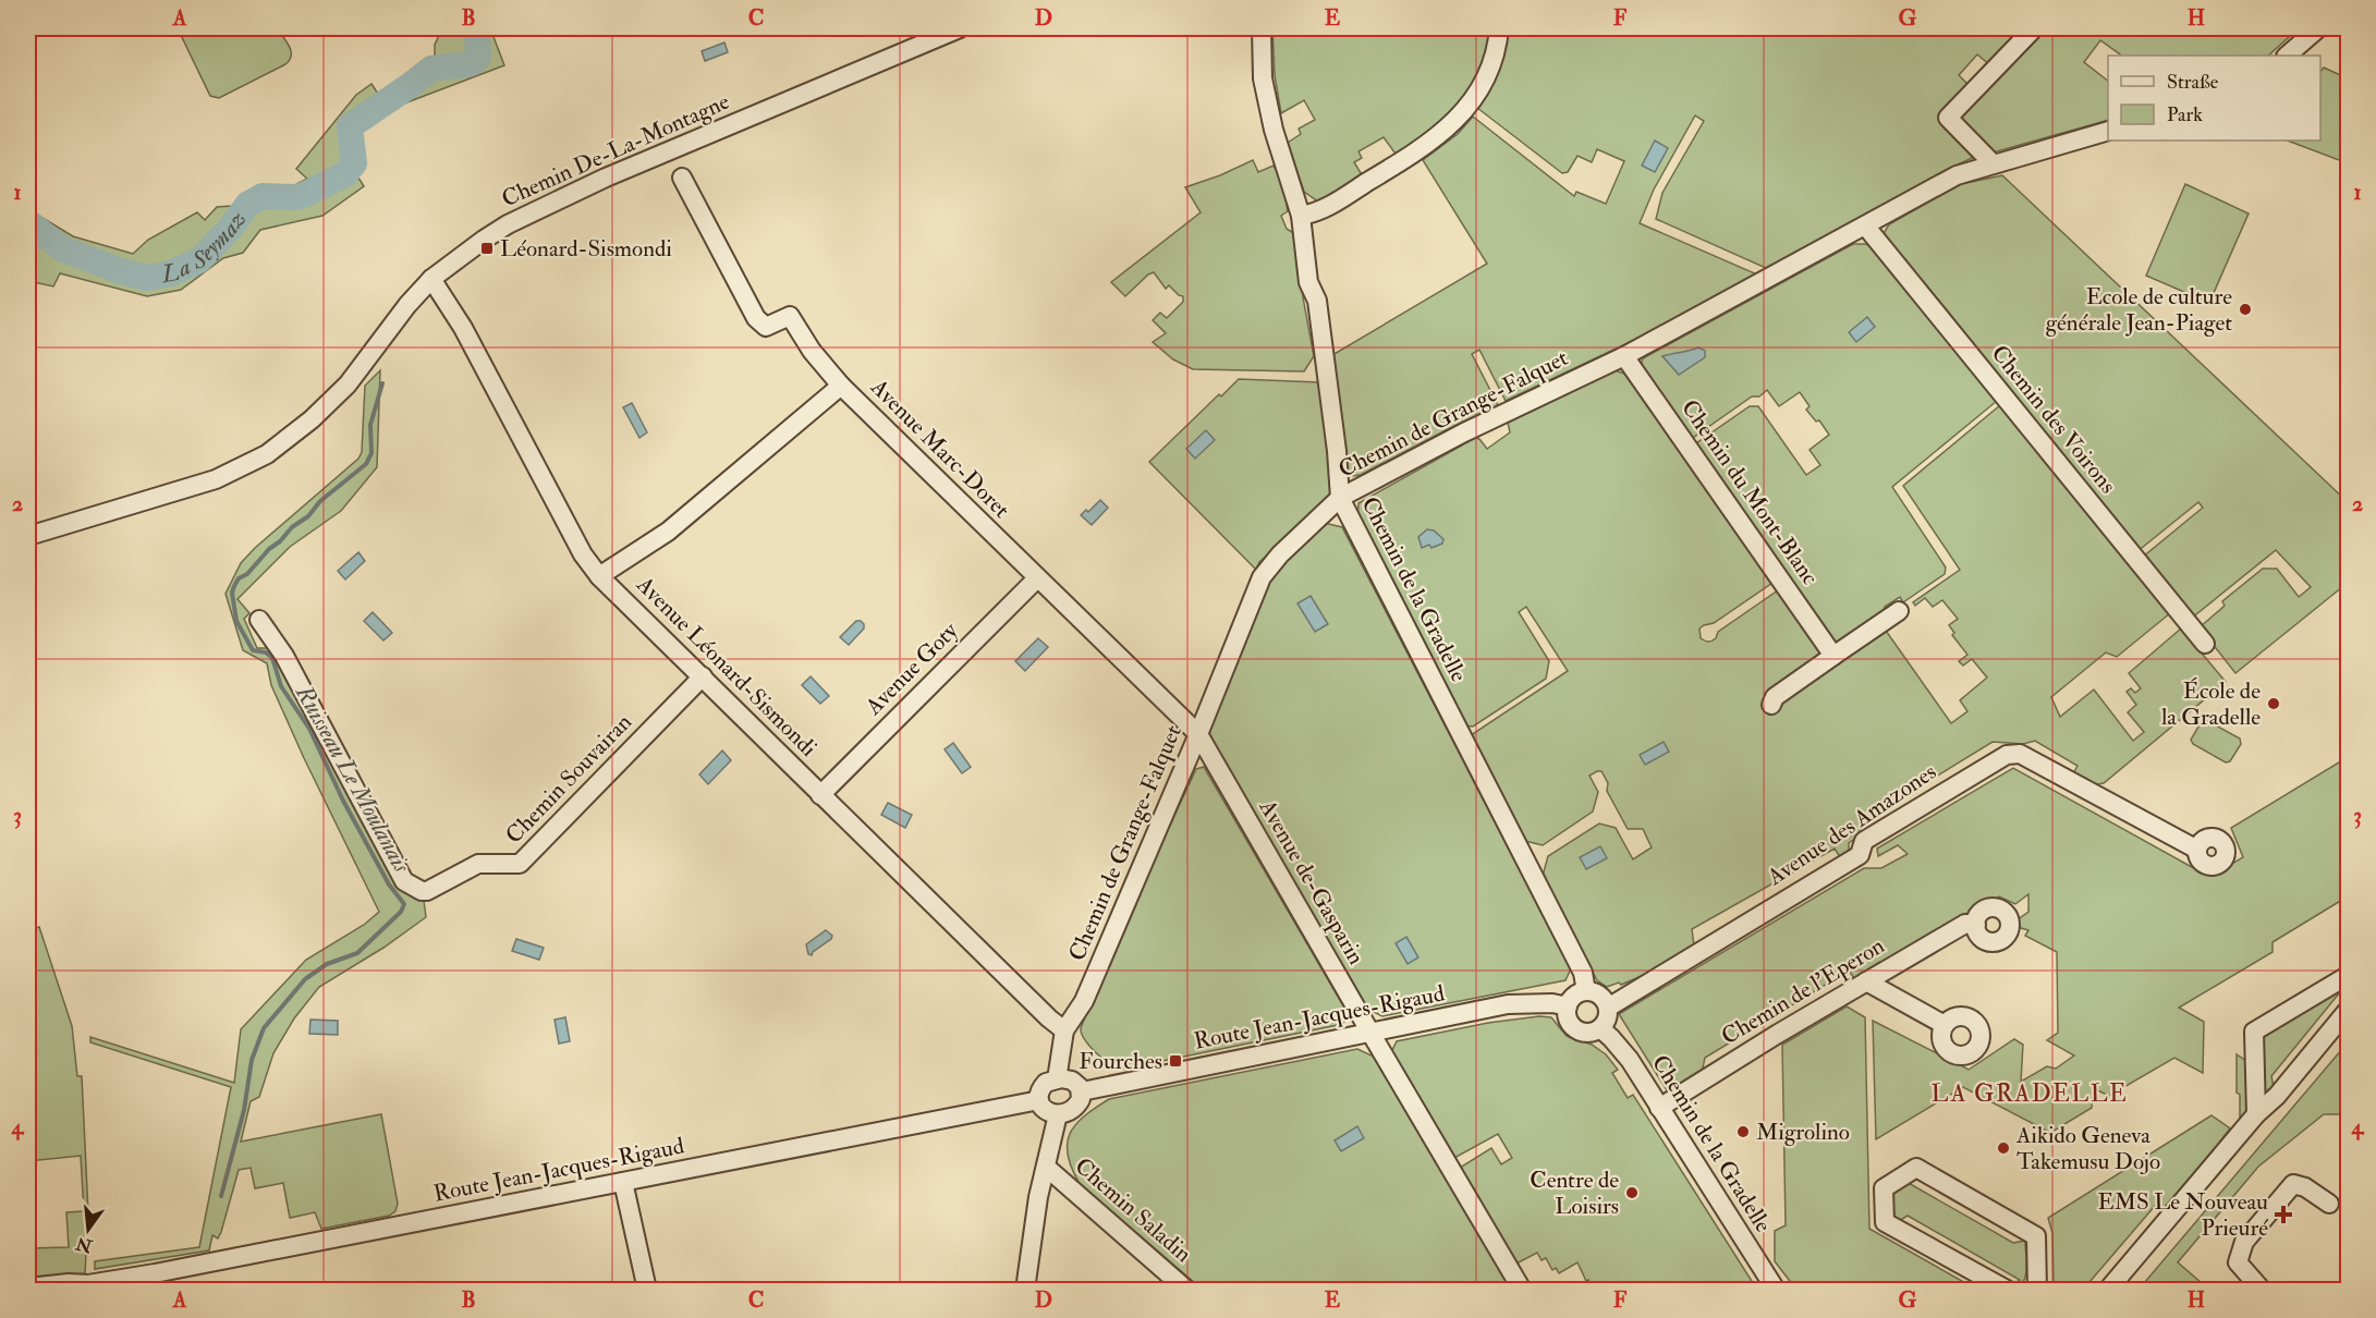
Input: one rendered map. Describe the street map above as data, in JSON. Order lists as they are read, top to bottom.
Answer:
{
  "streets": {
    "street": [
      "Chemin De-La-Montagne",
      "Chemin de Grange-Falquet",
      "Chemin des Voirons",
      "Avenue Marc-Doret",
      "Chemin du Mont-Blanc",
      "Chemin de la Gradelle",
      "Avenue Léonard-Sismondi",
      "Avenue Goty",
      "Chemin Souvairan",
      "Avenue des Amazones",
      "Avenue de-Gasparin",
      "Chemin de l'Eperon",
      "Route Jean-Jacques-Rigaud",
      "Chemin Saladin"
    ]
  },
  "crossings": [
    ["Chemin De-La-Montagne", "Avenue Léonard-Sismondi"],
    ["Chemin de Grange-Falquet", "Chemin des Voirons"],
    ["Chemin de Grange-Falquet", "Avenue Marc-Doret"],
    ["Chemin de Grange-Falquet", "Chemin du Mont-Blanc"],
    ["Chemin de Grange-Falquet", "Chemin de la Gradelle"],
    ["Chemin de Grange-Falquet", "Avenue Léonard-Sismondi"],
    ["Chemin de Grange-Falquet", "Avenue de-Gasparin"],
    ["Chemin de Grange-Falquet", "Route Jean-Jacques-Rigaud"],
    ["Avenue Marc-Doret", "Avenue Léonard-Sismondi"],
    ["Avenue Marc-Doret", "Avenue Goty"],
    ["Avenue Marc-Doret", "Avenue de-Gasparin"],
    ["Chemin de la Gradelle", "Avenue des Amazones"],
    ["Chemin de la Gradelle", "Chemin de l'Eperon"],
    ["Chemin de la Gradelle", "Route Jean-Jacques-Rigaud"],
    ["Avenue Léonard-Sismondi", "Avenue Goty"],
    ["Avenue Léonard-Sismondi", "Chemin Souvairan"],
    ["Avenue des Amazones", "Route Jean-Jacques-Rigaud"],
    ["Avenue de-Gasparin", "Route Jean-Jacques-Rigaud"]
  ],
  "districts": ["LA GRADELLE"],
  "water": ["La Seymaz", "Ruisseau Le Moulanais"],
  "places": {
    "transit": ["Léonard-Sismondi", "Fourches"],
    "other": [
      "Ecole de culture générale Jean-Piaget",
      "École de la Gradelle",
      "Migrolino",
      "Aikido Geneva Takemusu Dojo",
      "Centre de Loisirs"
    ],
    "health": ["EMS Le Nouveau Prieuré"]
  },
  "legend": ["Straße", "Park"],
  "north": "bottom",
  "grid": {
    "columns": [
      "A",
      "B",
      "C",
      "D",
      "E",
      "F",
      "G",
      "H"
    ],
    "rows": [
      "1",
      "2",
      "3",
      "4"
    ]
  }
}
